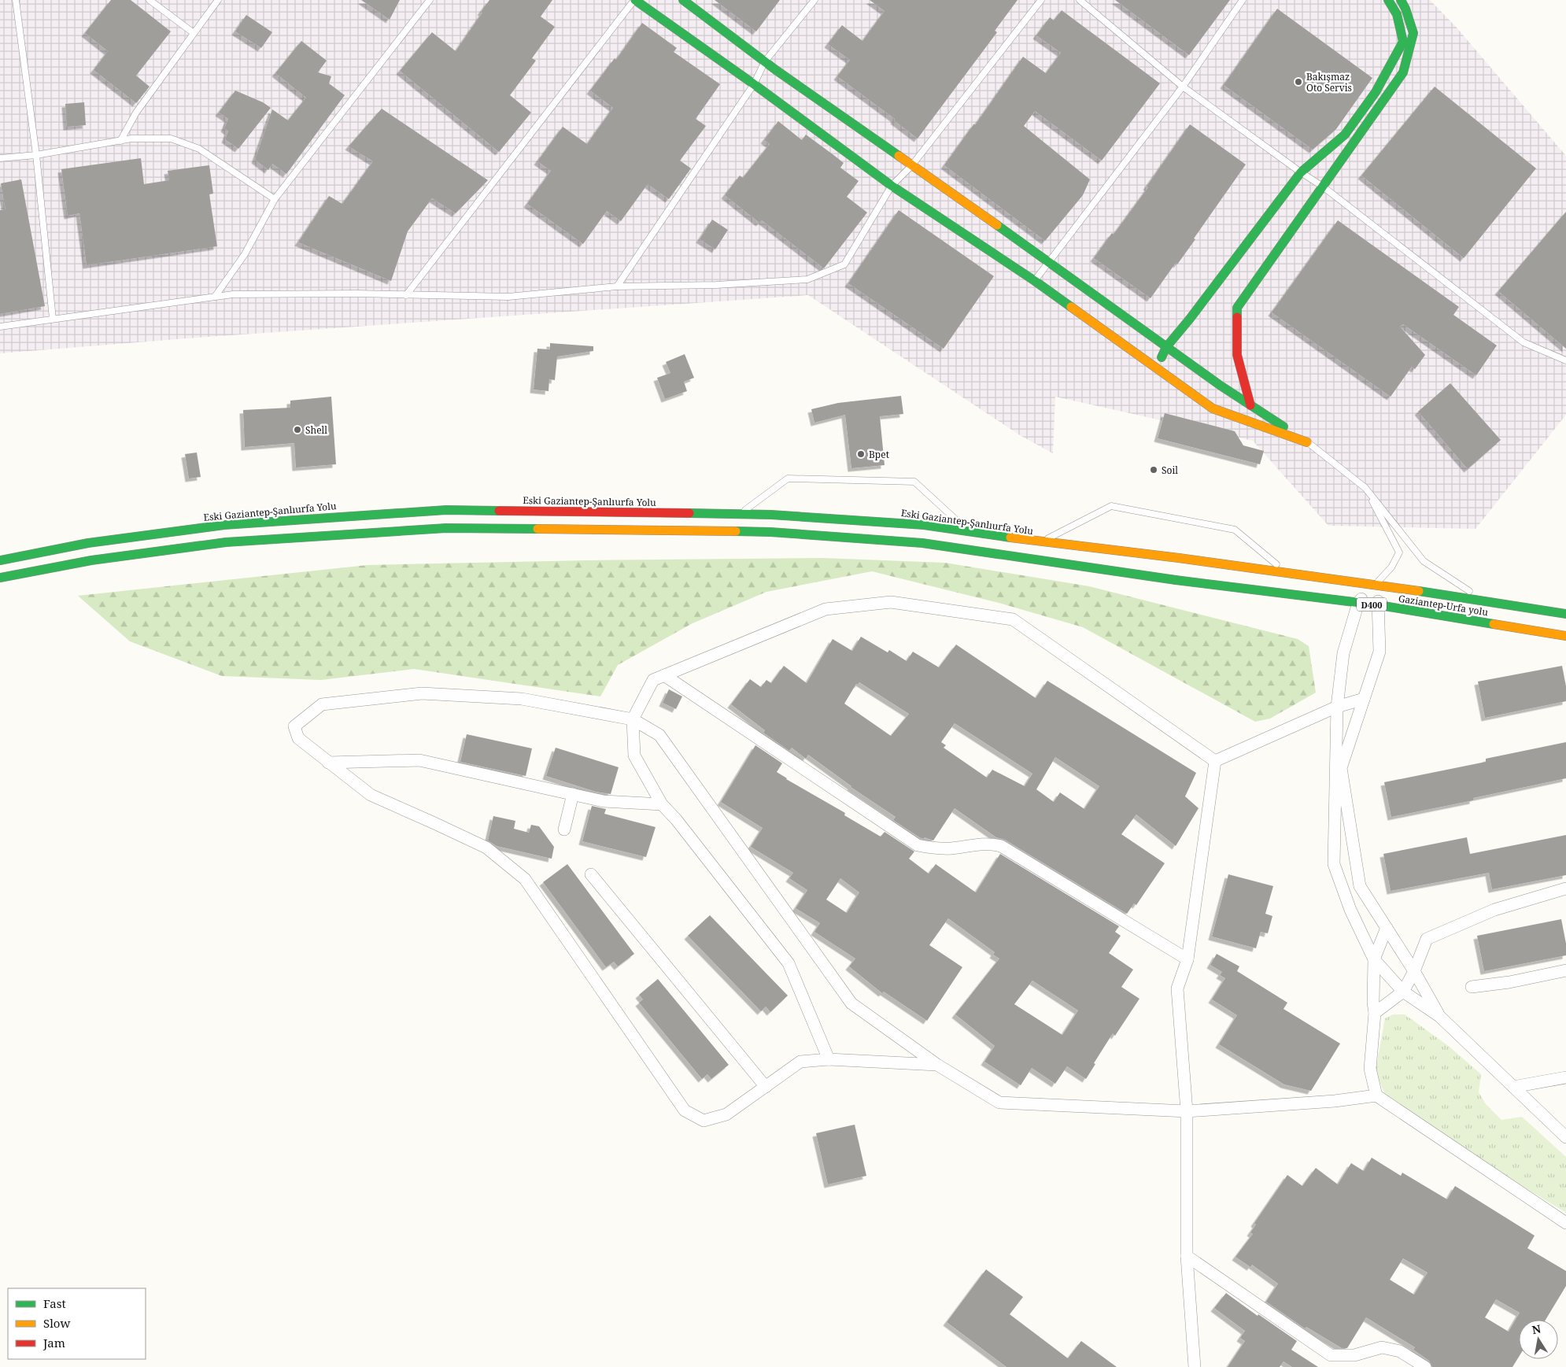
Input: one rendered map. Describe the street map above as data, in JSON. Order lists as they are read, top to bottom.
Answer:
{
  "streets": {
    "main road": ["Eski Gaziantep-Şanlıurfa Yolu", "D400", "Gaziantep-Urfa yolu"]
  },
  "crossings": [
    ["Eski Gaziantep-Şanlıurfa Yolu", "Gaziantep-Urfa yolu"]
  ],
  "places": [
    "Bakışmaz Oto Servis",
    "Shell",
    "Bpet",
    "Soil"
  ],
  "legend": ["Fast", "Slow", "Jam"],
  "north": "top"
}
